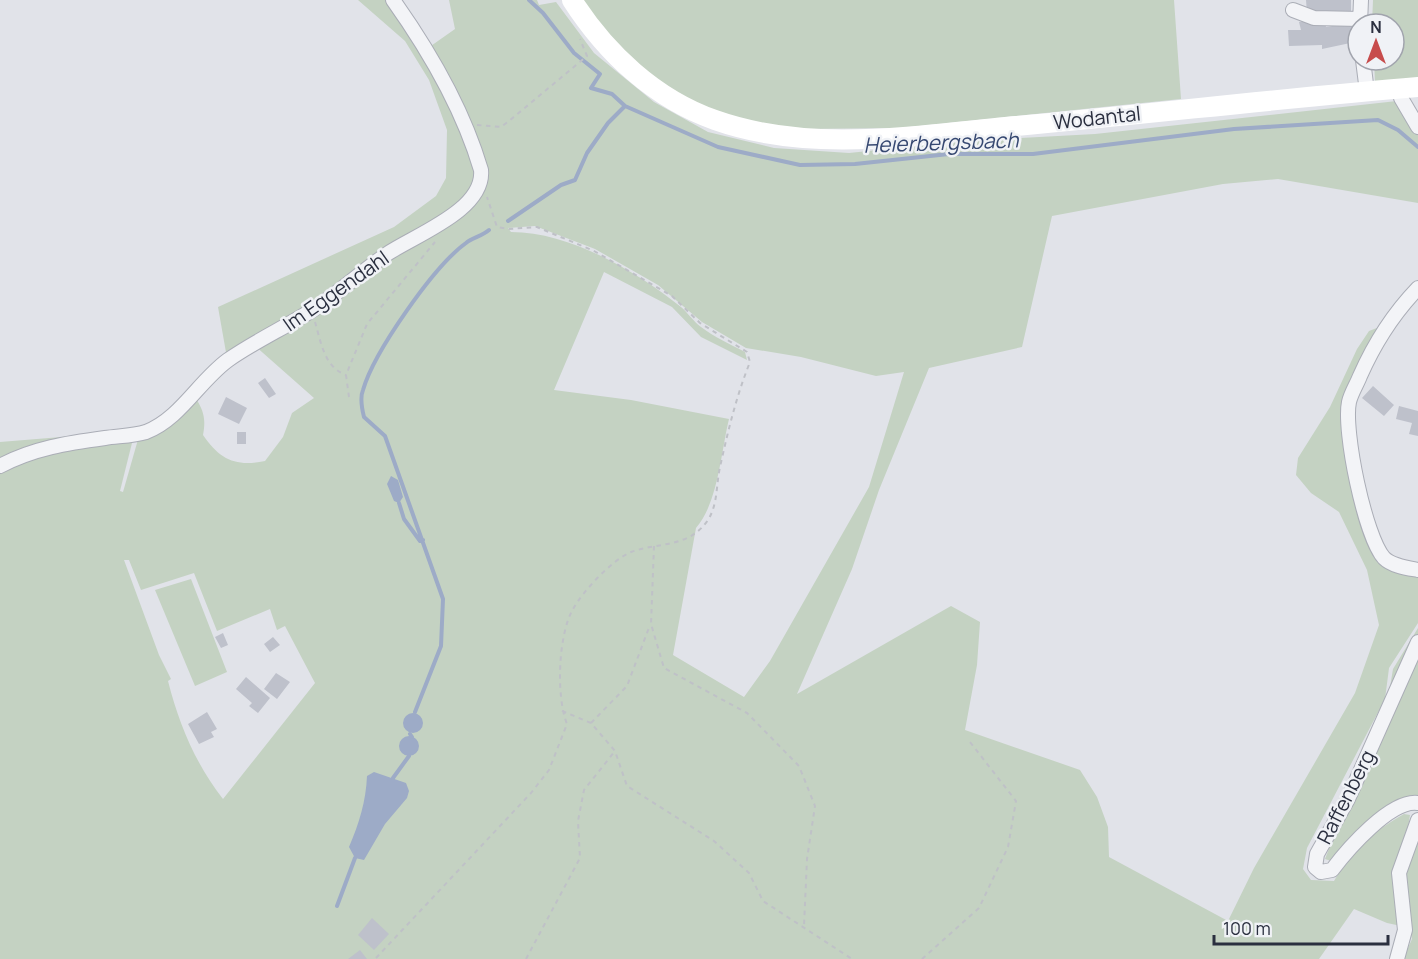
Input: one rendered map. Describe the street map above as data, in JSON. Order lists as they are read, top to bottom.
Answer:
{
  "streets": {
    "main road": ["Wodantal"],
    "street": ["Im Eggendahl", "Raffenberg"]
  },
  "water": ["Heierbergsbach"],
  "scale_bar": "100 m",
  "north": "top"
}
